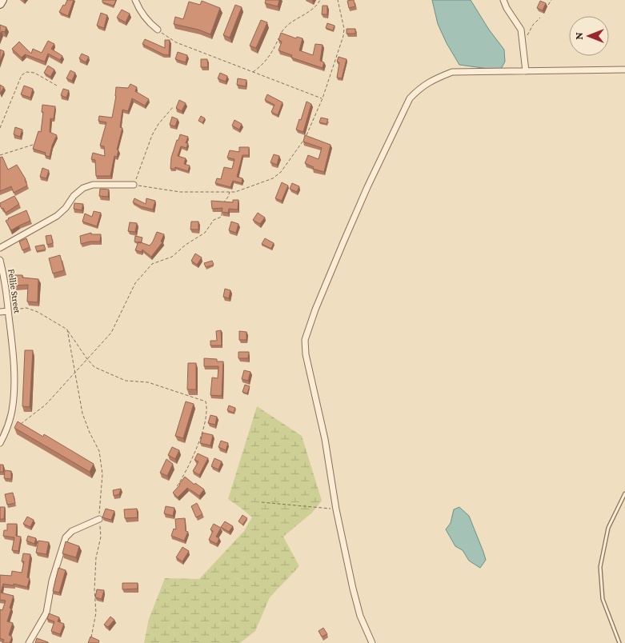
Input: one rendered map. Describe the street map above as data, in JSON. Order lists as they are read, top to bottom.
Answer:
{
  "streets": {
    "street": ["Fellie Street"]
  },
  "north": "left"
}
